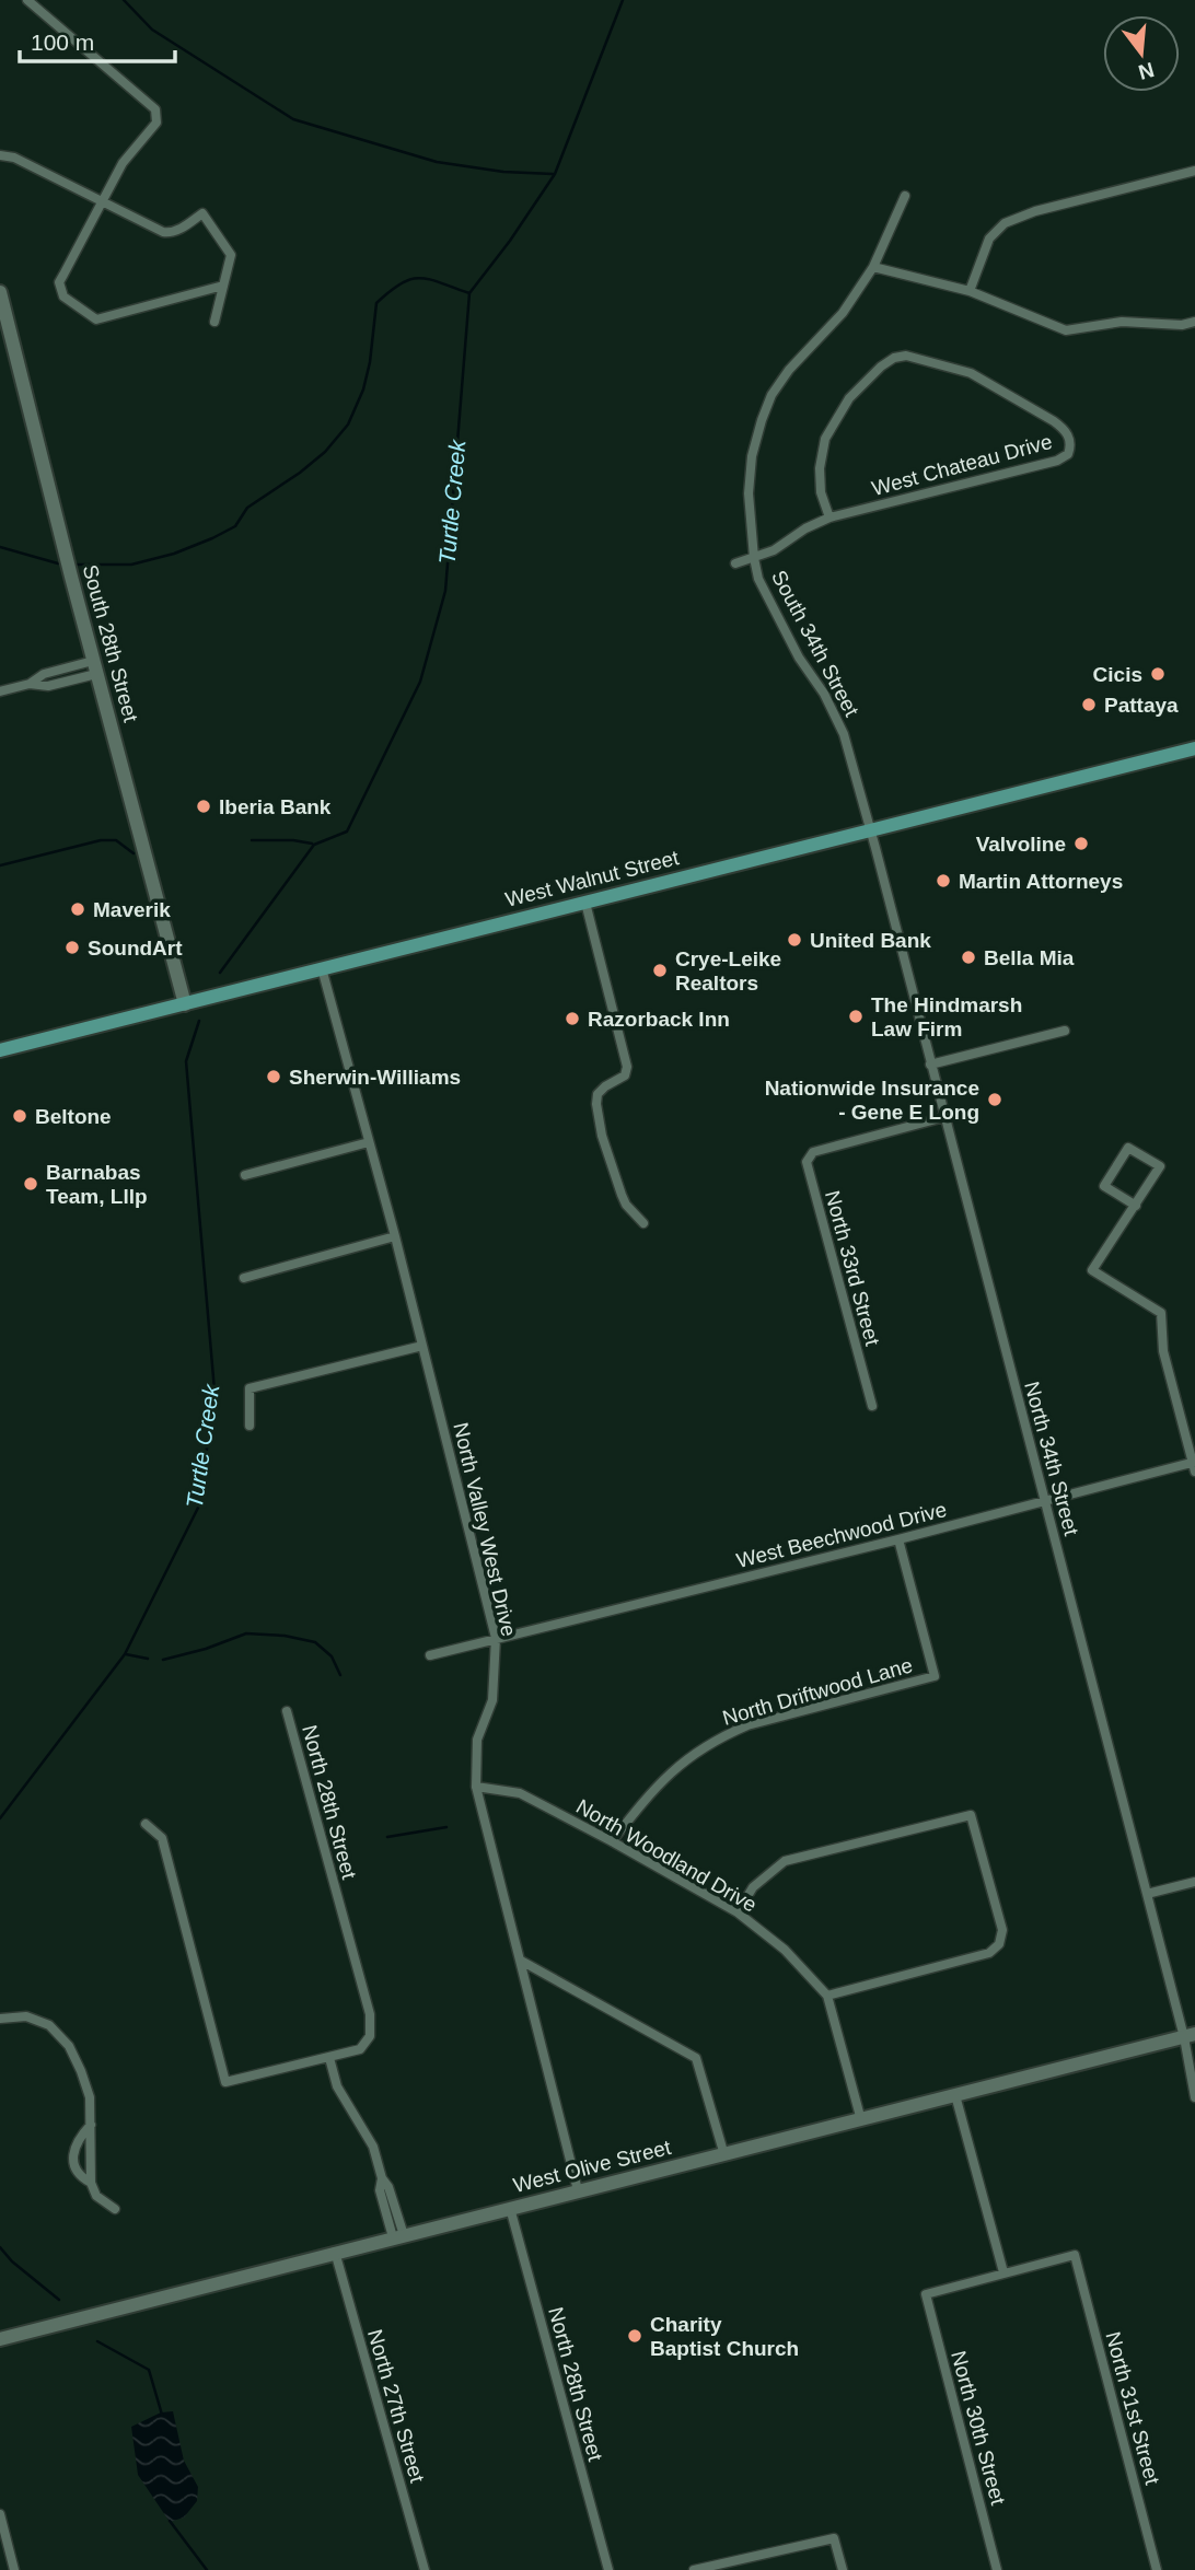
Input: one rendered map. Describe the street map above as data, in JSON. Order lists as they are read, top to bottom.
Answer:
{
  "streets": {
    "main road": ["South 28th Street", "West Walnut Street", "West Olive Street"],
    "street": [
      "West Chateau Drive",
      "South 34th Street",
      "North 33rd Street",
      "North 34th Street",
      "North Valley West Drive",
      "West Beechwood Drive",
      "North Driftwood Lane",
      "North 28th Street",
      "North Woodland Drive",
      "North 27th Street",
      "North 31st Street",
      "North 30th Street"
    ]
  },
  "crossings": [
    ["West Chateau Drive", "South 34th Street"],
    ["South 28th Street", "West Walnut Street"],
    ["South 34th Street", "West Walnut Street"],
    ["South 34th Street", "North 34th Street"],
    ["West Walnut Street", "North 34th Street"],
    ["West Walnut Street", "North Valley West Drive"],
    ["North 33rd Street", "North 34th Street"],
    ["North 34th Street", "West Beechwood Drive"],
    ["North 34th Street", "West Olive Street"],
    ["North Valley West Drive", "West Beechwood Drive"],
    ["North Valley West Drive", "North Woodland Drive"],
    ["North Valley West Drive", "West Olive Street"],
    ["West Beechwood Drive", "North Driftwood Lane"],
    ["North Driftwood Lane", "North Woodland Drive"],
    ["North 28th Street", "West Olive Street"],
    ["North Woodland Drive", "West Olive Street"],
    ["West Olive Street", "North 27th Street"],
    ["North 31st Street", "North 30th Street"]
  ],
  "water": ["Turtle Creek"],
  "places": [
    "Cicis",
    "Pattaya",
    "Iberia Bank",
    "Valvoline",
    "Martin Attorneys",
    "Maverik",
    "United Bank",
    "SoundArt",
    "Bella Mia",
    "Crye-Leike Realtors",
    "The Hindmarsh Law Firm",
    "Razorback Inn",
    "Sherwin-Williams",
    "Nationwide Insurance - Gene E Long",
    "Beltone",
    "Barnabas Team, Lllp",
    "Charity Baptist Church"
  ],
  "scale_bar": "100 m",
  "north": "bottom"
}
